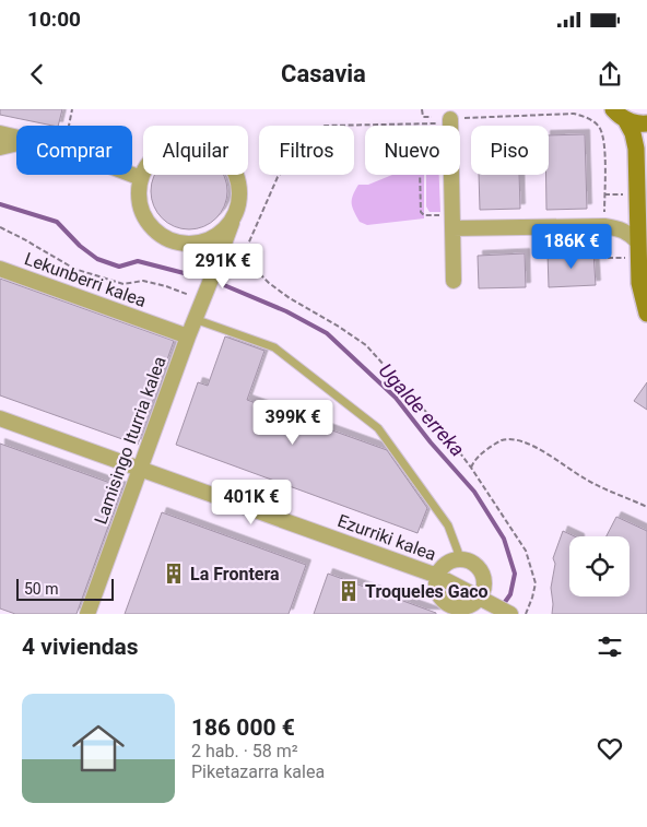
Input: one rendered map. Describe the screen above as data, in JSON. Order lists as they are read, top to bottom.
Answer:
{
  "streets": {
    "street": ["Lekunberri kalea", "Lamisingo Iturria kalea", "Ezurriki kalea"]
  },
  "crossings": [
    ["Lekunberri kalea", "Lamisingo Iturria kalea"],
    ["Lamisingo Iturria kalea", "Ezurriki kalea"]
  ],
  "water": ["Ugalde erreka"],
  "places": {
    "building": ["La Frontera", "Troqueles Gaco"]
  },
  "scale_bar": "50 m",
  "page": {
    "status": "10:00",
    "header": "Casavia",
    "chip": [
      "Comprar",
      "Alquilar",
      "Filtros",
      "Nuevo",
      "Piso"
    ],
    "price": [
      "186K €",
      "291K €",
      "399K €",
      "401K €"
    ],
    "scale": "50 m",
    "heading": "4 viviendas",
    "list": [
      {
        "name": "186 000 €",
        "note": "2 hab. · 58 m² · Piketazarra kalea"
      }
    ]
  }
}
